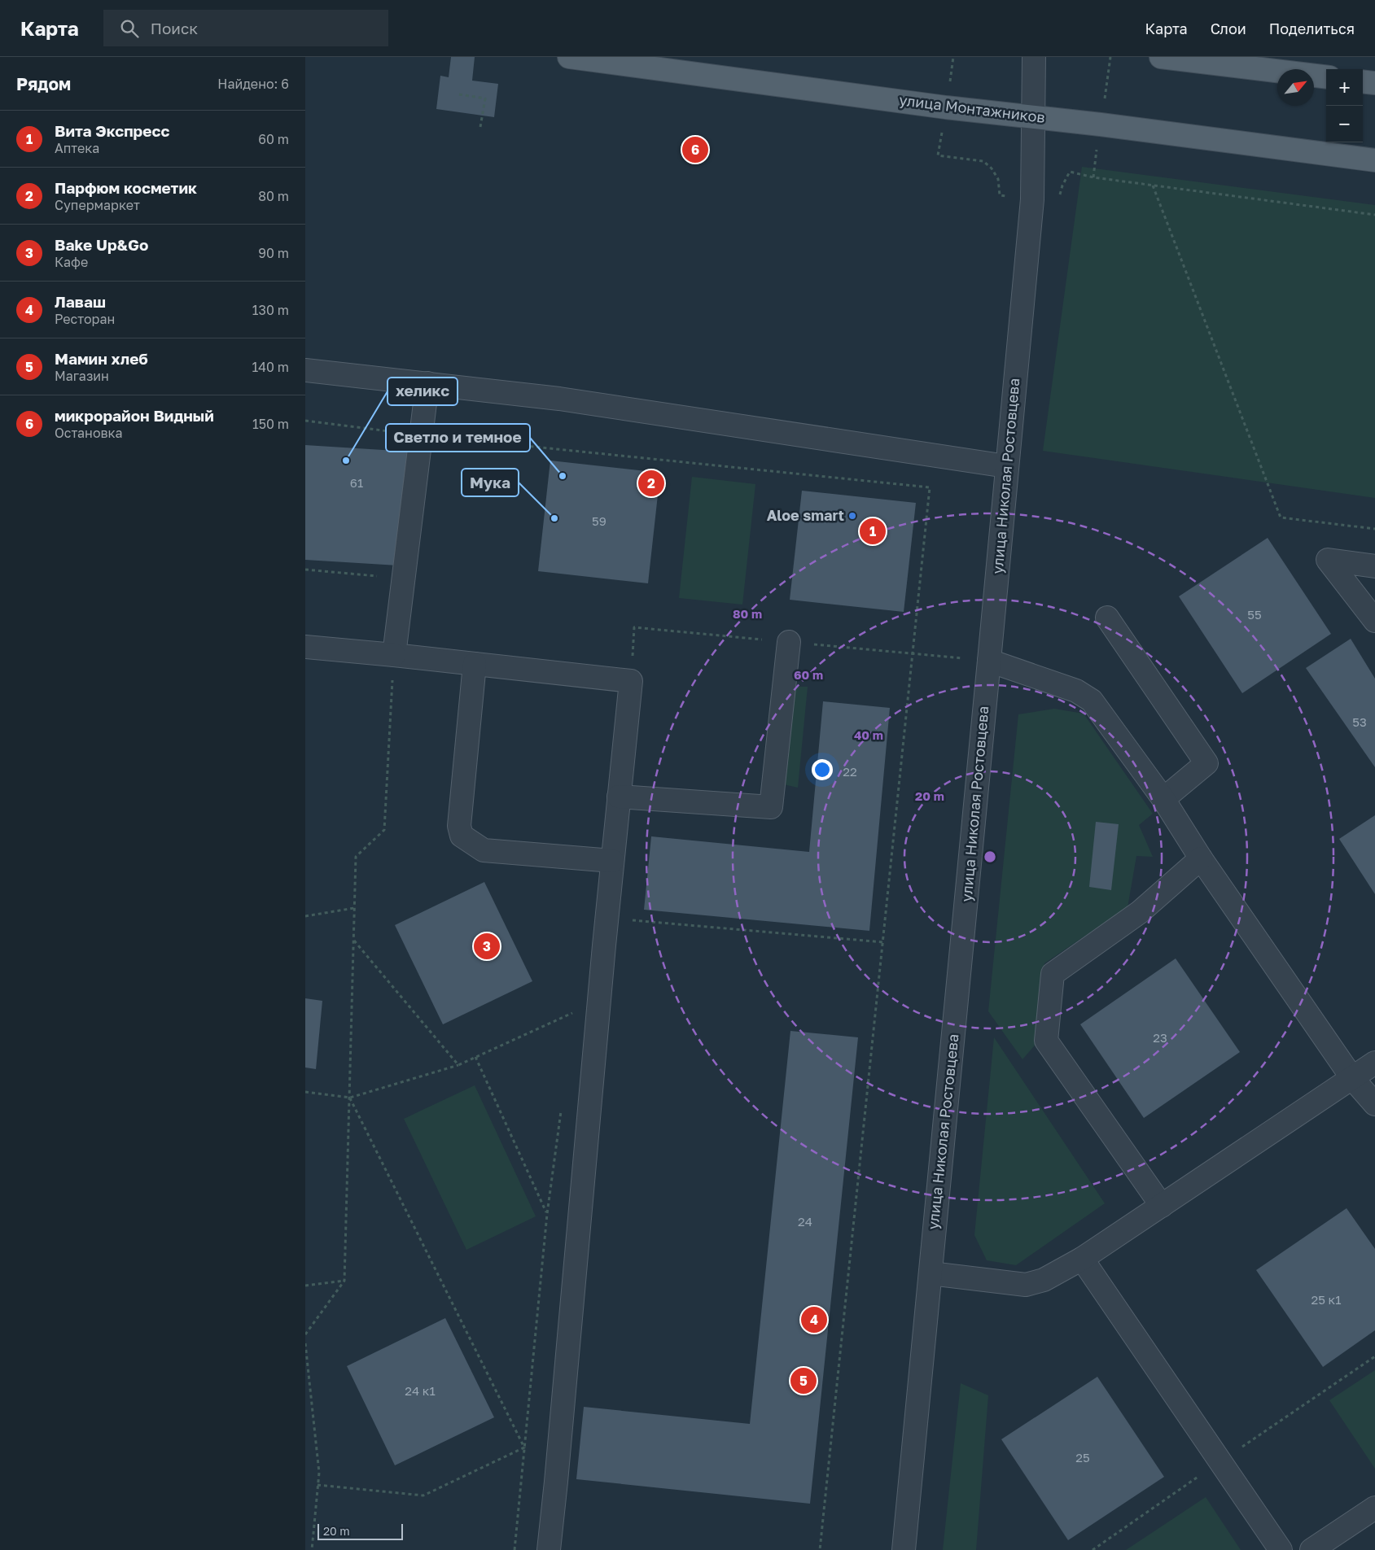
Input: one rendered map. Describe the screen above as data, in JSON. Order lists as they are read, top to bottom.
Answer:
{
  "streets": {
    "main road": ["улица Монтажников"],
    "street": ["улица Николая Ростовцева"]
  },
  "crossings": [
    ["улица Монтажников", "улица Николая Ростовцева"]
  ],
  "places": [
    "хеликс",
    "Светло и темное",
    "Aloe smart",
    "Мука"
  ],
  "house_numbers": [
    "61",
    "59",
    "55",
    "53",
    "22",
    "23",
    "24",
    "25 к1",
    "24 к1",
    "25"
  ],
  "scale_bar": "20 m",
  "north": "top right",
  "page": {
    "header": "Карта",
    "search": "Поиск",
    "nav": ["Карта", "Слои", "Поделиться"],
    "heading": ["Рядом", "Найдено: 6"],
    "map_buttons": ["+", "−"],
    "list": [
      {
        "mark": "1",
        "name": "Вита Экспресс",
        "note": "Аптека",
        "value": "60 m"
      },
      {
        "mark": "2",
        "name": "Парфюм косметик",
        "note": "Супермаркет",
        "value": "80 m"
      },
      {
        "mark": "3",
        "name": "Bake Up&Go",
        "note": "Кафе",
        "value": "90 m"
      },
      {
        "mark": "4",
        "name": "Лаваш",
        "note": "Ресторан",
        "value": "130 m"
      },
      {
        "mark": "5",
        "name": "Мамин хлеб",
        "note": "Магазин",
        "value": "140 m"
      },
      {
        "mark": "6",
        "name": "микрорайон Видный",
        "note": "Остановка",
        "value": "150 m"
      }
    ],
    "pins": [
      "6",
      "2",
      "1",
      "3",
      "4",
      "5"
    ],
    "scale": "20 m"
  },
  "rings": [
    "80 m",
    "60 m",
    "40 m",
    "20 m"
  ]
}
